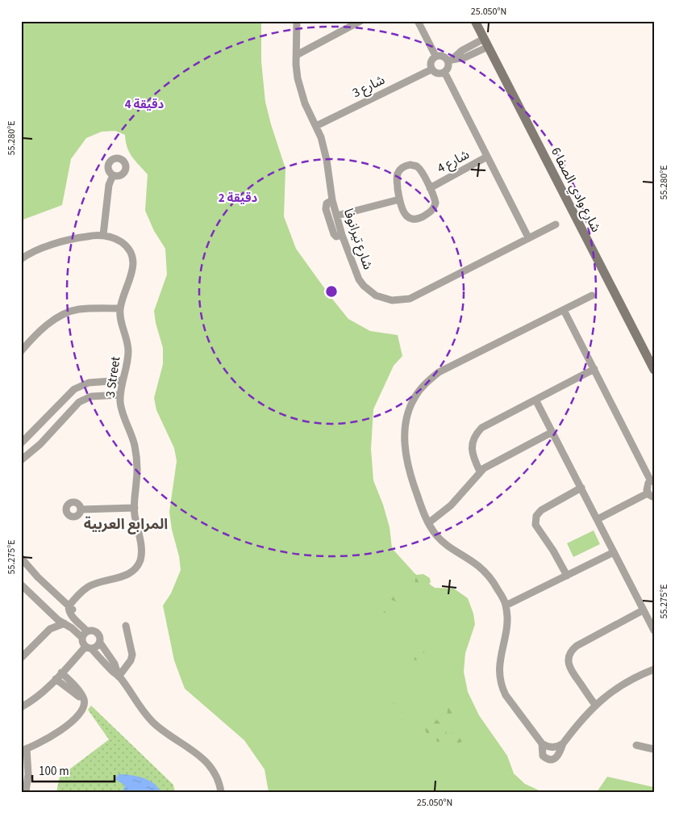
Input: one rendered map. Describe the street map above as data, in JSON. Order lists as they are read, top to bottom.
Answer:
{
  "streets": {
    "main road": ["شارع وادي الصفا 6"],
    "street": [
      "شارع 3",
      "شارع 4",
      "شارع تيرانوفا",
      "3 Street"
    ]
  },
  "crossings": [
    ["شارع 3", "شارع تيرانوفا"]
  ],
  "districts": ["المرابع العربية"],
  "scale_bar": "100 m",
  "coordinates": ["25.050°N", "55.280°E", "55.275°E"],
  "rings": ["4 دقيقة", "2 دقيقة"]
}
